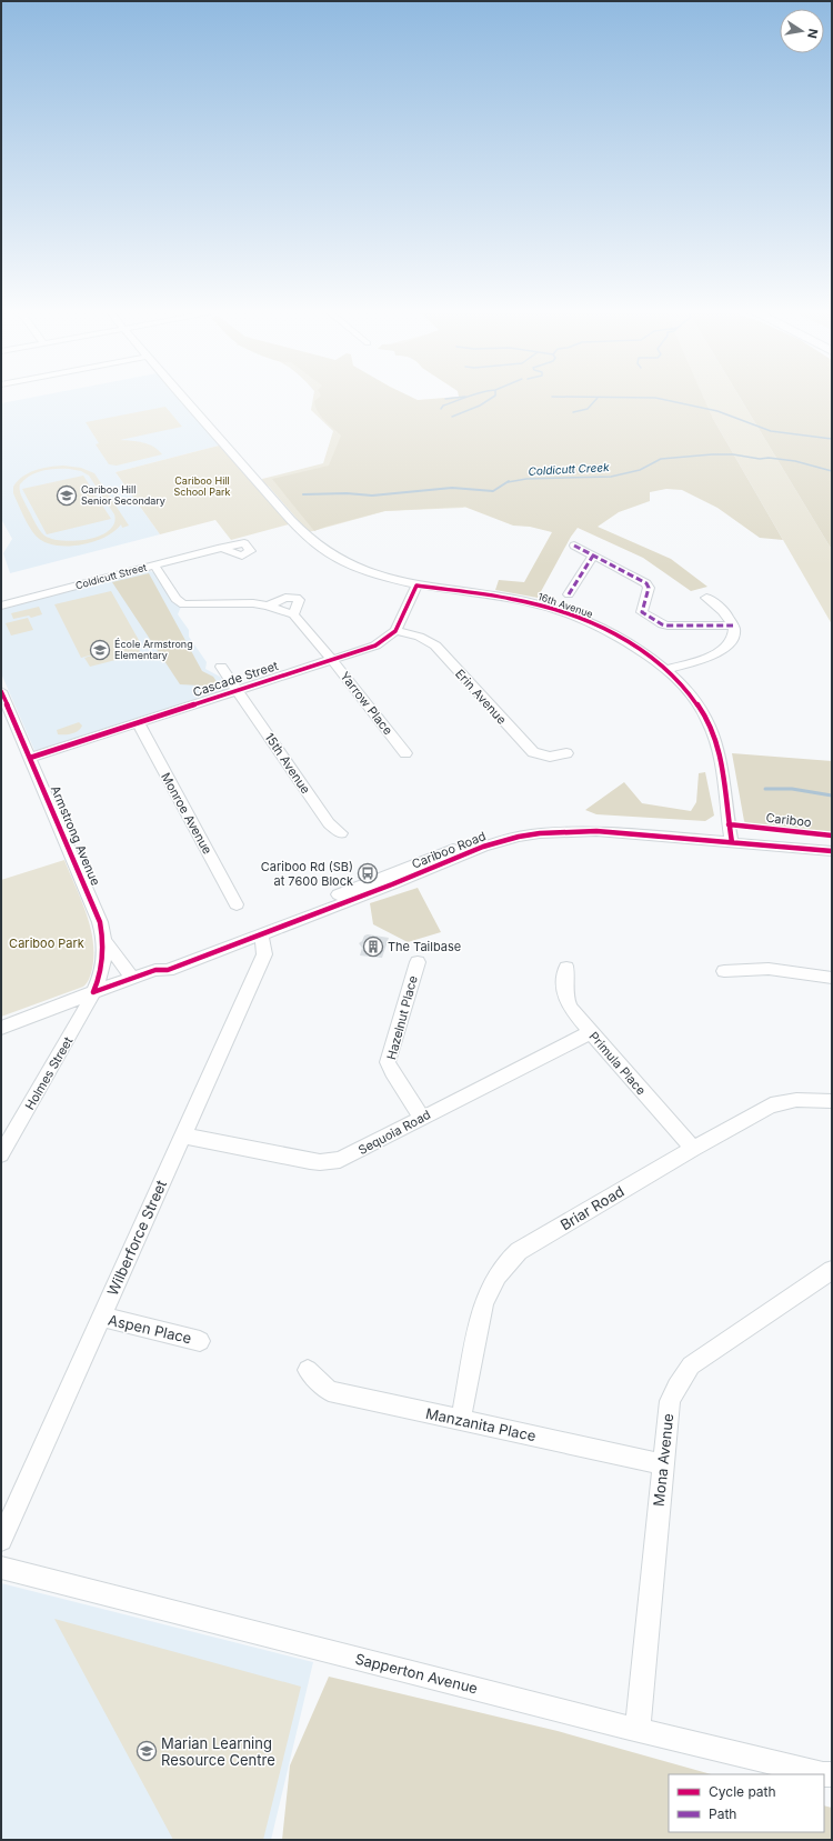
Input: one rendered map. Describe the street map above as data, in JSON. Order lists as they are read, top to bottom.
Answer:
{
  "streets": {
    "street": [
      "Coldicutt Street",
      "16th Avenue",
      "Cascade Street",
      "Erin Avenue",
      "Yarrow Place",
      "15th Avenue",
      "Monroe Avenue",
      "Armstrong Avenue",
      "Cariboo Road",
      "Hazelnut Place",
      "Primula Place",
      "Holmes Street",
      "Sequoia Road",
      "Briar Road",
      "Wilberforce Street",
      "Aspen Place",
      "Manzanita Place",
      "Mona Avenue",
      "Sapperton Avenue"
    ],
    "cycle path": ["Cariboo"]
  },
  "crossings": [
    ["16th Avenue", "Cascade Street"],
    ["16th Avenue", "Cariboo Road"],
    ["Cascade Street", "Erin Avenue"],
    ["Cascade Street", "Yarrow Place"],
    ["Cascade Street", "15th Avenue"],
    ["Cascade Street", "Monroe Avenue"],
    ["Cascade Street", "Armstrong Avenue"],
    ["Armstrong Avenue", "Cariboo Road"],
    ["Armstrong Avenue", "Holmes Street"],
    ["Cariboo Road", "Holmes Street"],
    ["Cariboo Road", "Wilberforce Street"],
    ["Hazelnut Place", "Sequoia Road"],
    ["Primula Place", "Sequoia Road"],
    ["Primula Place", "Briar Road"],
    ["Sequoia Road", "Wilberforce Street"],
    ["Briar Road", "Manzanita Place"],
    ["Wilberforce Street", "Aspen Place"],
    ["Manzanita Place", "Mona Avenue"],
    ["Mona Avenue", "Sapperton Avenue"]
  ],
  "water": ["Coldicutt Creek"],
  "parks": ["Cariboo Hill School Park", "Cariboo Park"],
  "places": {
    "school or university": ["Cariboo Hill Senior Secondary", "École Armstrong Elementary", "Marian Learning Resource Centre"],
    "bus stop": ["Cariboo Rd (SB) at 7600 Block"],
    "building": ["The Tailbase"]
  },
  "legend": ["Cycle path", "Path"],
  "north": "right"
}
